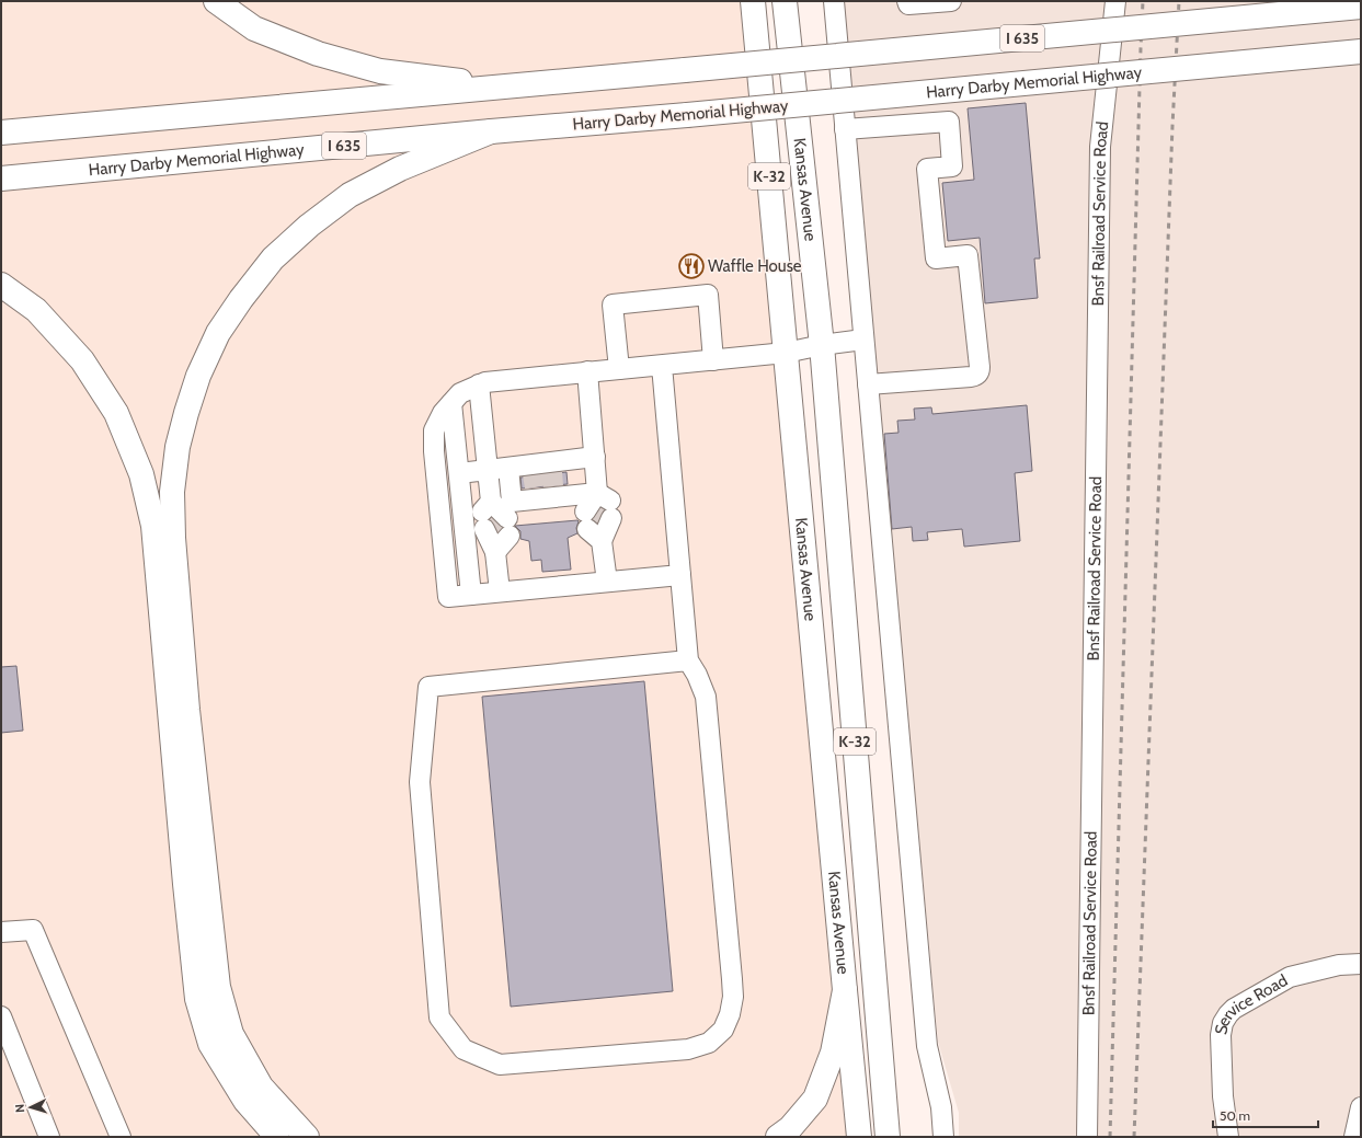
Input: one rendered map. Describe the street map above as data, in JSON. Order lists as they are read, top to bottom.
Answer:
{
  "streets": {
    "main road": [
      "I 635",
      "Harry Darby Memorial Highway",
      "K-32",
      "Kansas Avenue"
    ],
    "street": ["Bnsf Railroad Service Road", "Service Road"]
  },
  "places": {
    "restaurant": ["Waffle House"]
  },
  "scale_bar": "50 m",
  "north": "left"
}
